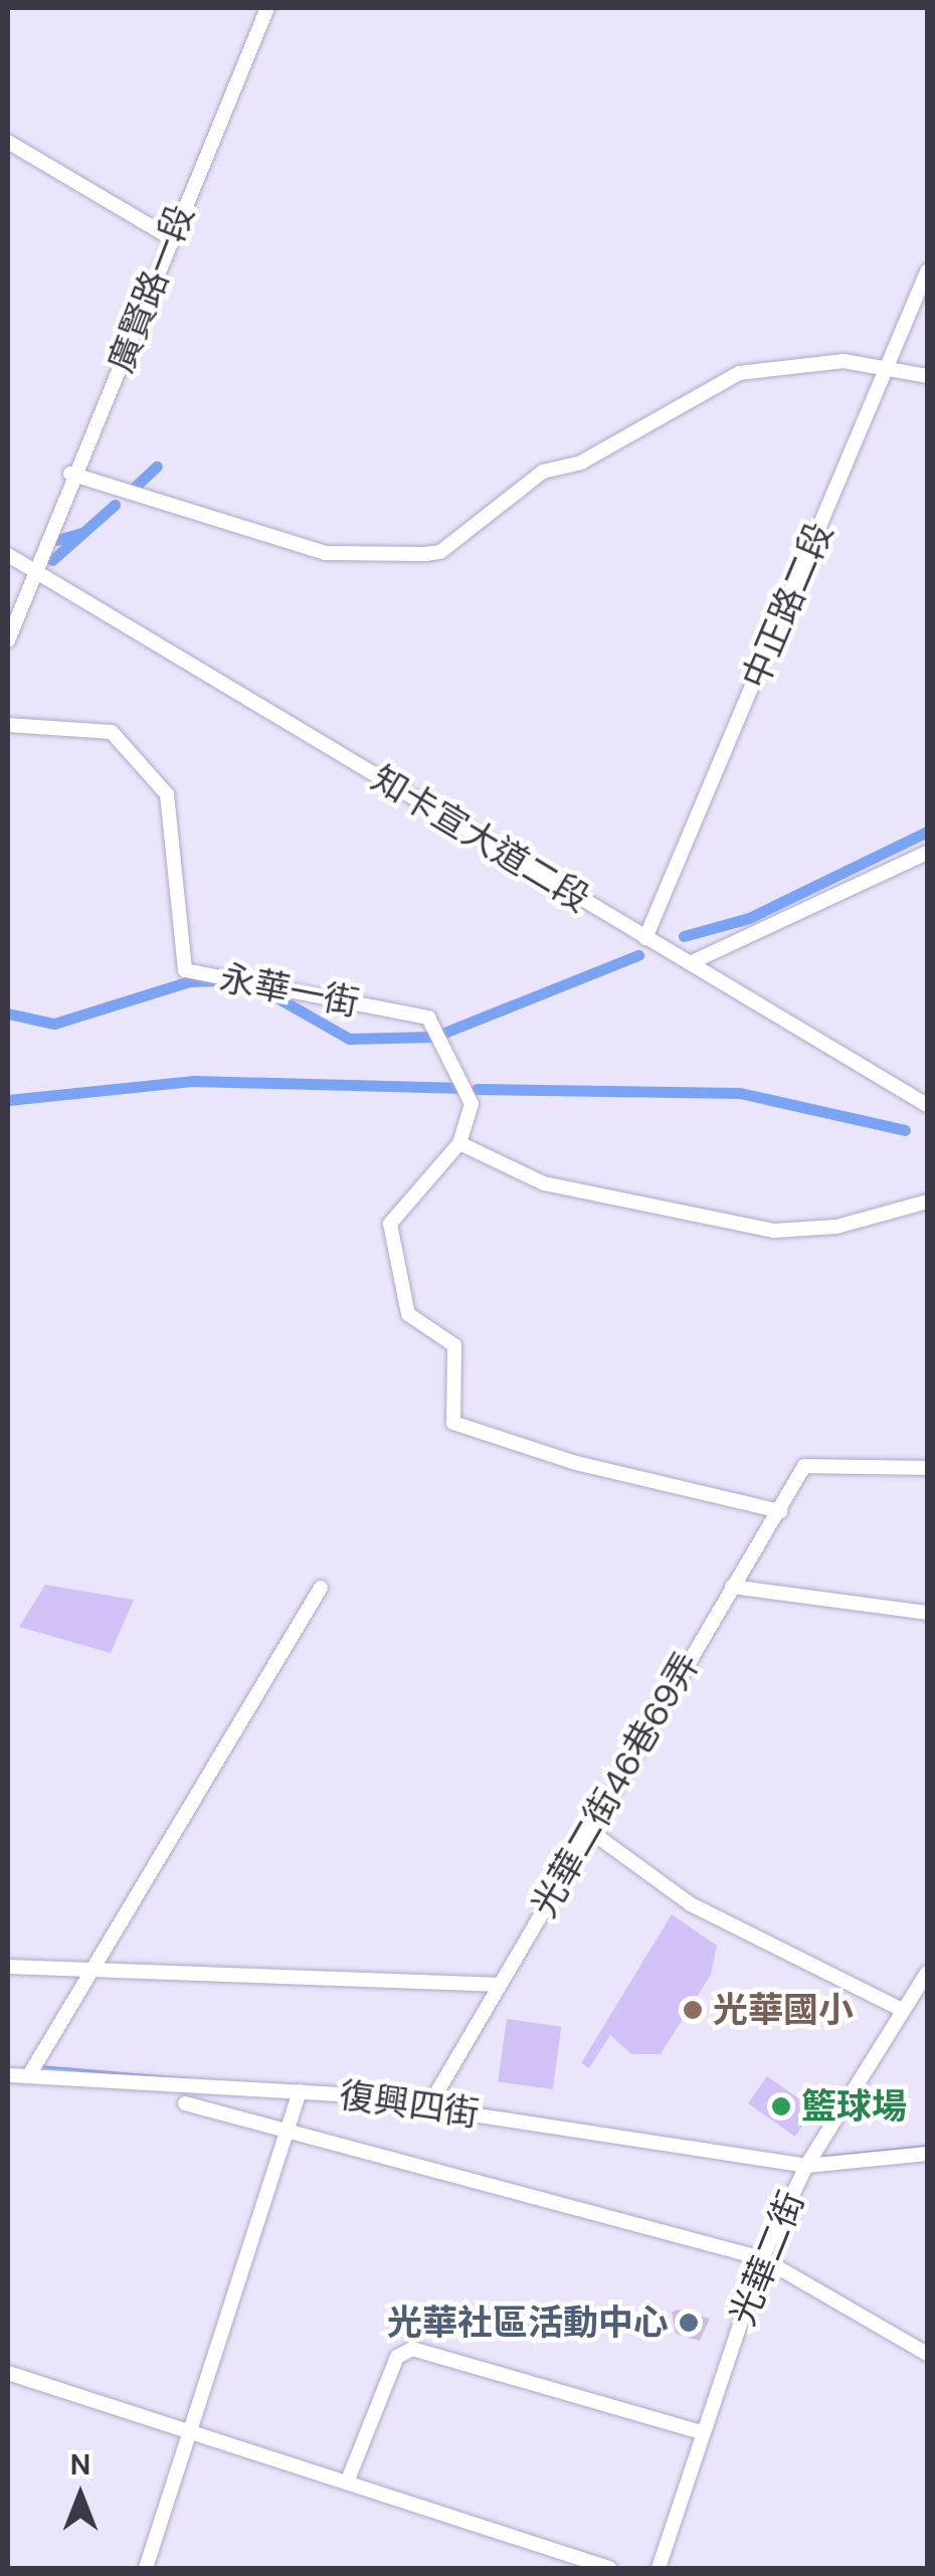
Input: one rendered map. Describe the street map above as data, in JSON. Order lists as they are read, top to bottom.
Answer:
{
  "streets": {
    "street": [
      "廣賢路一段",
      "中正路二段",
      "知卡宣大道二段",
      "永華一街",
      "光華二街46巷69弄",
      "復興四街",
      "光華二街"
    ]
  },
  "crossings": [
    ["廣賢路一段", "知卡宣大道二段"],
    ["中正路二段", "知卡宣大道二段"],
    ["永華一街", "光華二街46巷69弄"],
    ["光華二街46巷69弄", "復興四街"],
    ["復興四街", "光華二街"]
  ],
  "places": ["光華國小", "籃球場", "光華社區活動中心"],
  "north": "top"
}
